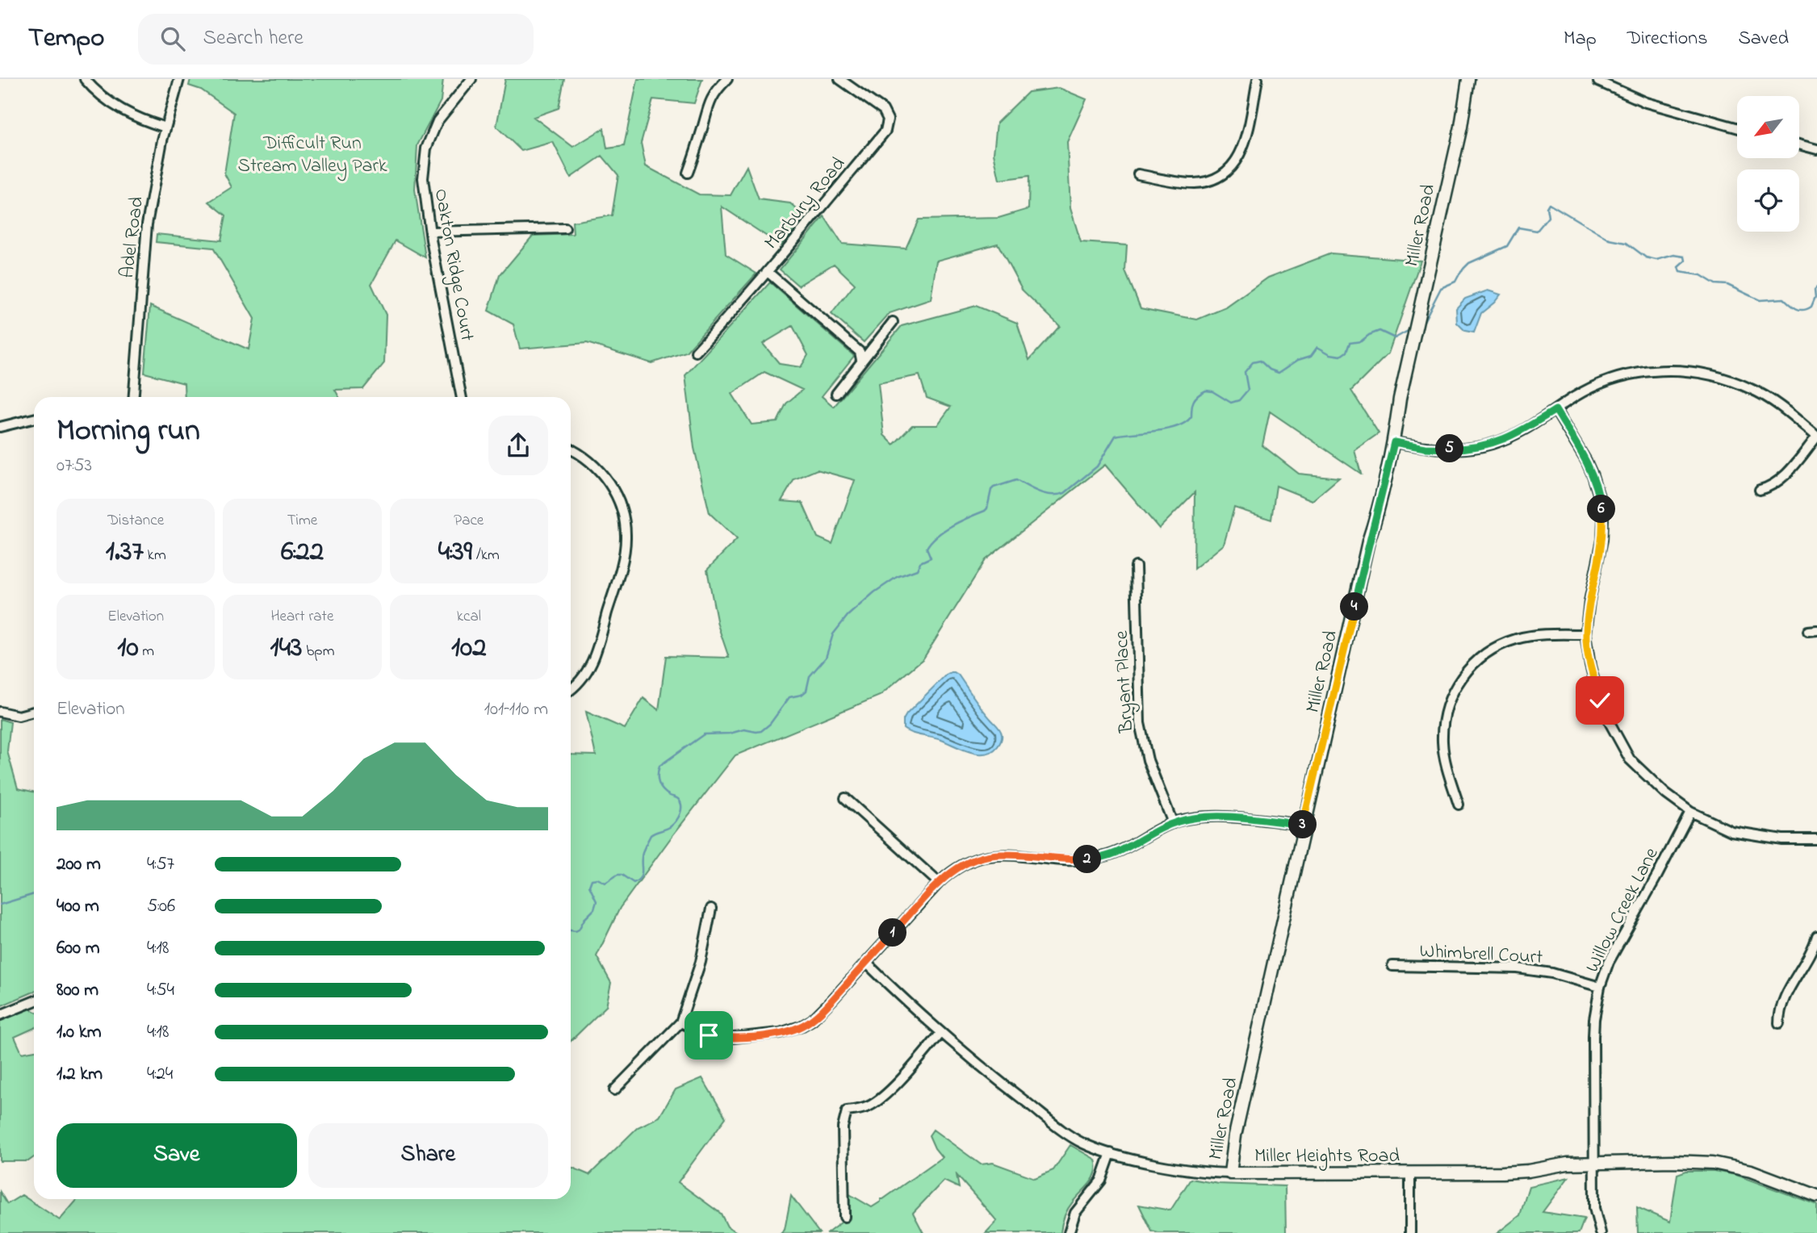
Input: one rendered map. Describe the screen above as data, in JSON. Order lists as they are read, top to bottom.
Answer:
{
  "streets": {
    "street": [
      "Marbury Road",
      "Miller Road",
      "Adel Road",
      "Oakton Ridge Court",
      "Bryant Place",
      "Willow Creek Lane",
      "Whimbrell Court",
      "Miller Heights Road"
    ]
  },
  "crossings": [
    ["Miller Road", "Miller Heights Road"],
    ["Willow Creek Lane", "Whimbrell Court"],
    ["Willow Creek Lane", "Miller Heights Road"]
  ],
  "parks": ["Difficult Run Stream Valley Park"],
  "north": "bottom left",
  "page": {
    "header": "Tempo",
    "search": "Search here",
    "nav": ["Map", "Directions", "Saved"],
    "heading": ["Morning run", "07:53"],
    "pins": [
      "5",
      "6",
      "4",
      "3",
      "2",
      "1"
    ],
    "stats": [
      ["Distance", "1.37 km"],
      ["Time", "6:22"],
      ["Pace", "4:39 /km"],
      ["Elevation", "10 m"],
      ["Heart rate", "143 bpm"],
      ["kcal", "102"]
    ],
    "chart": ["Elevation", "101–110 m"],
    "list": [
      {
        "name": "200 m",
        "note": "4:57"
      },
      {
        "name": "400 m",
        "note": "5:06"
      },
      {
        "name": "600 m",
        "note": "4:18"
      },
      {
        "name": "800 m",
        "note": "4:54"
      },
      {
        "name": "1.0 km",
        "note": "4:18"
      },
      {
        "name": "1.2 km",
        "note": "4:24"
      }
    ],
    "buttons": ["Save", "Share"]
  }
}
